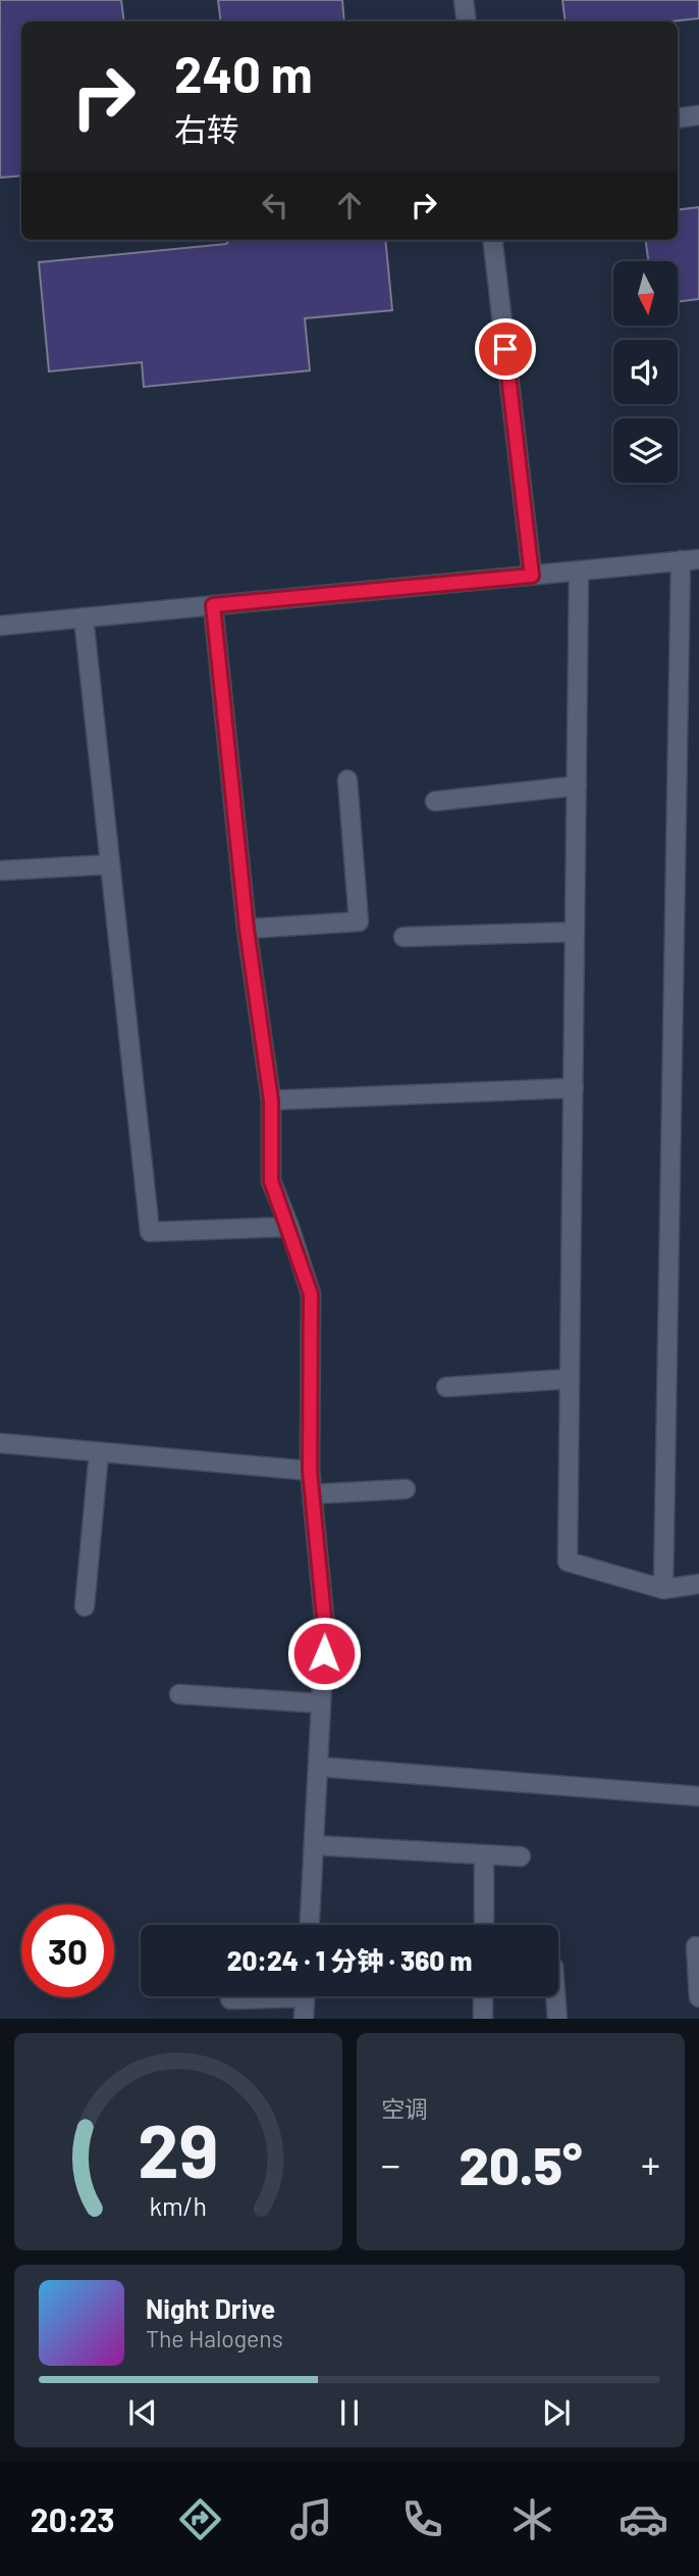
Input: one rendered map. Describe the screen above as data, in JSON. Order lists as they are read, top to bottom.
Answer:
{
  "north": "bottom",
  "page": {
    "turn": ["240 m", "右转"],
    "limit": "30",
    "trip": "20:24 · 1 分钟 · 360 m",
    "tile": "空调",
    "heat": ["−", "20.5°", "+"],
    "song": ["Night Drive", "The Halogens"],
    "tabs": "20:23",
    "gauge": ["29", "km/h"]
  }
}
